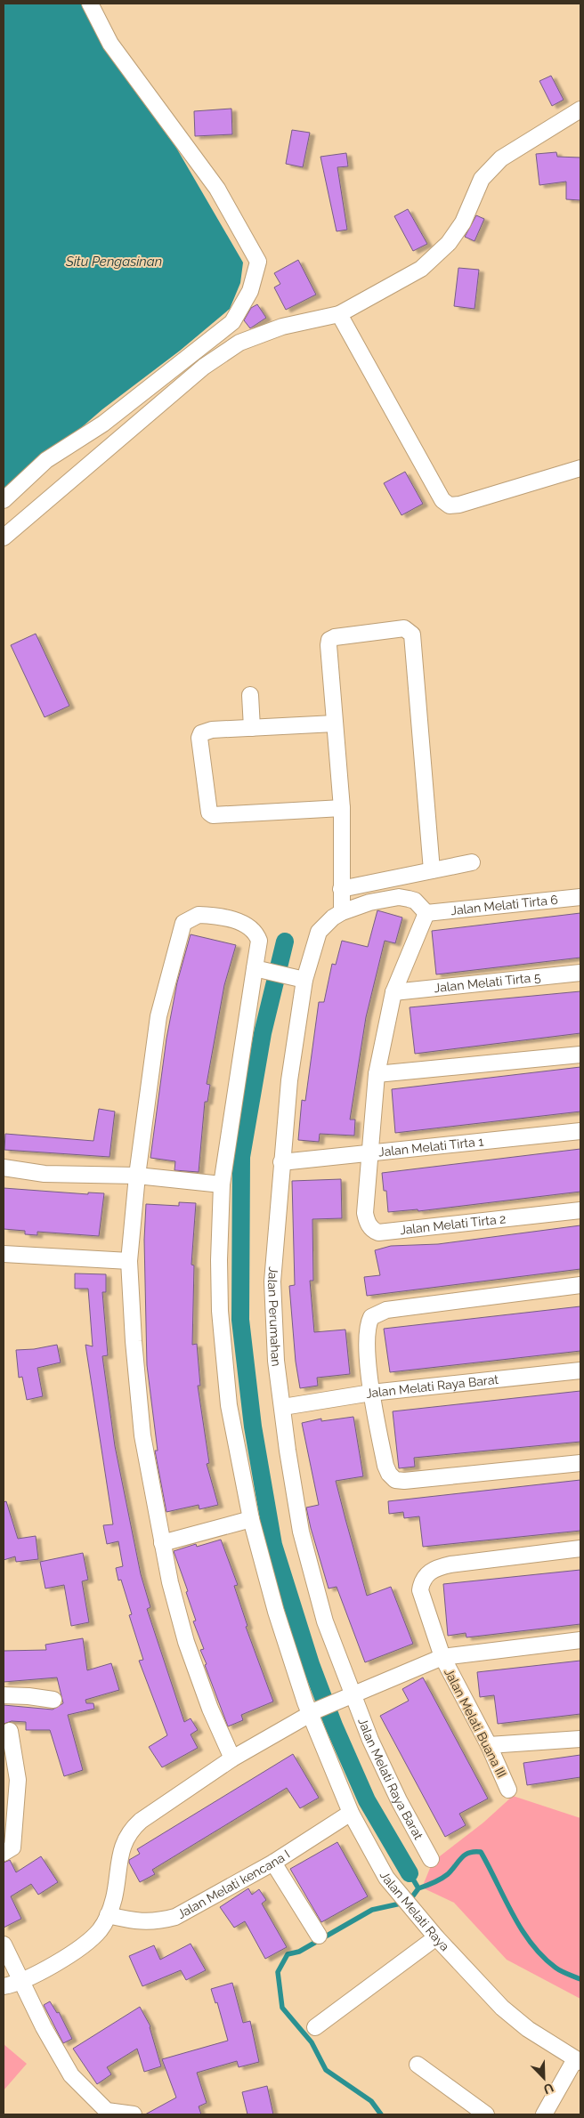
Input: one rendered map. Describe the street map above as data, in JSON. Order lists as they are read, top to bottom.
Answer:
{
  "streets": {
    "street": [
      "Jalan Melati Tirta 6",
      "Jalan Melati Tirta 5",
      "Jalan Melati Tirta 1",
      "Jalan Melati Tirta 2",
      "Jalan Perumahan",
      "Jalan Melati Raya Barat",
      "Jalan Melati Buana III",
      "Jalan Melati kencana I",
      "Jalan Melati Raya"
    ]
  },
  "crossings": [
    ["Jalan Melati Tirta 6", "Jalan Melati Tirta 2"],
    ["Jalan Melati Tirta 5", "Jalan Melati Tirta 2"],
    ["Jalan Melati Tirta 1", "Jalan Melati Tirta 2"],
    ["Jalan Melati Tirta 1", "Jalan Perumahan"],
    ["Jalan Perumahan", "Jalan Melati Raya Barat"],
    ["Jalan Melati kencana I", "Jalan Melati Raya"]
  ],
  "water": ["Situ Pengasinan"],
  "north": "bottom right"
}
